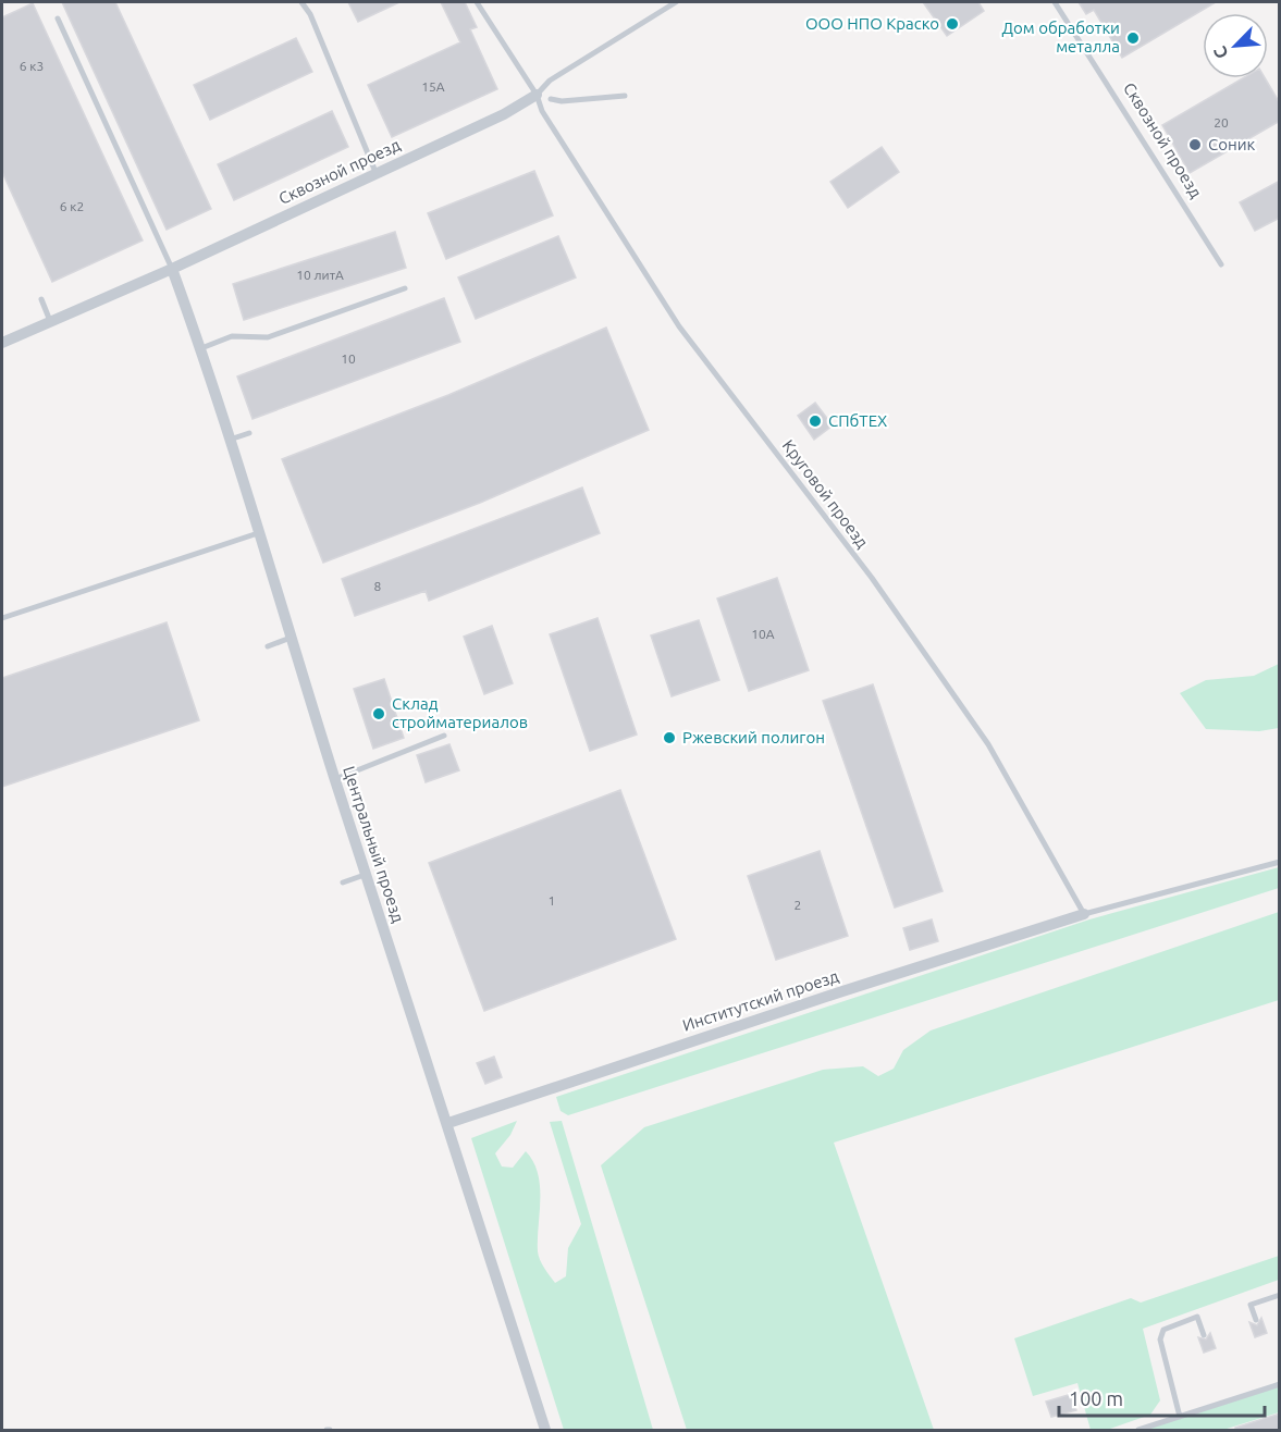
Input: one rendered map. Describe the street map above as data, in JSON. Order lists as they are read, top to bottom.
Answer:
{
  "streets": {
    "street": ["Сквозной проезд", "Центральный проезд", "Институтский проезд"],
    "lane": ["Круговой проезд"]
  },
  "crossings": [
    ["Сквозной проезд", "Круговой проезд"],
    ["Сквозной проезд", "Центральный проезд"],
    ["Круговой проезд", "Институтский проезд"],
    ["Центральный проезд", "Институтский проезд"]
  ],
  "places": [
    "ООО НПО Краско",
    "Дом обработки металла",
    "Соник",
    "СПбТЕХ",
    "Склад стройматериалов",
    "Ржевский полигон"
  ],
  "house_numbers": [
    "6 к3",
    "15А",
    "20",
    "6 к2",
    "10 литА",
    "10",
    "8",
    "10А",
    "1",
    "2"
  ],
  "scale_bar": "100 m",
  "north": "bottom left"
}
